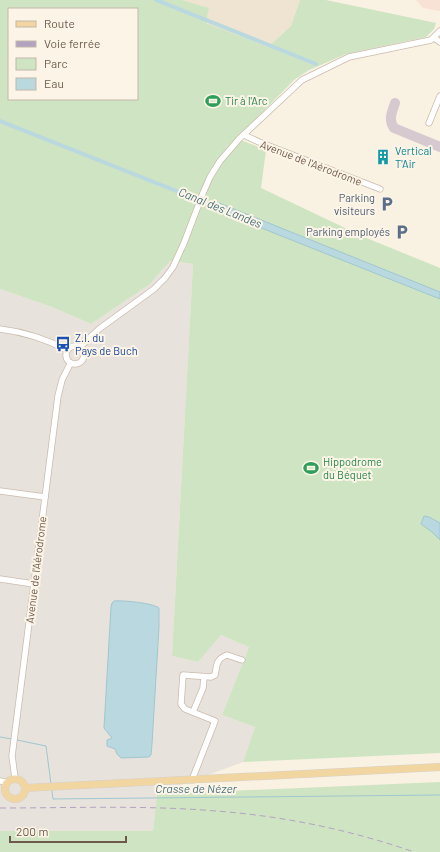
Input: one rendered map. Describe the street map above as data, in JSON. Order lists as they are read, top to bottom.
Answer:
{
  "streets": {
    "street": ["Avenue de l'Aérodrome"]
  },
  "water": ["Canal des Landes", "Crasse de Nézer"],
  "places": {
    "sports": ["Tir à l'Arc", "Hippodrome du Béquet"],
    "building": ["Vertical T'Air"],
    "parking": ["Parking visiteurs", "Parking employés"],
    "bus stop": ["Z.I. du Pays de Buch"]
  },
  "legend": [
    "Route",
    "Voie ferrée",
    "Parc",
    "Eau"
  ],
  "scale_bar": "200 m"
}
